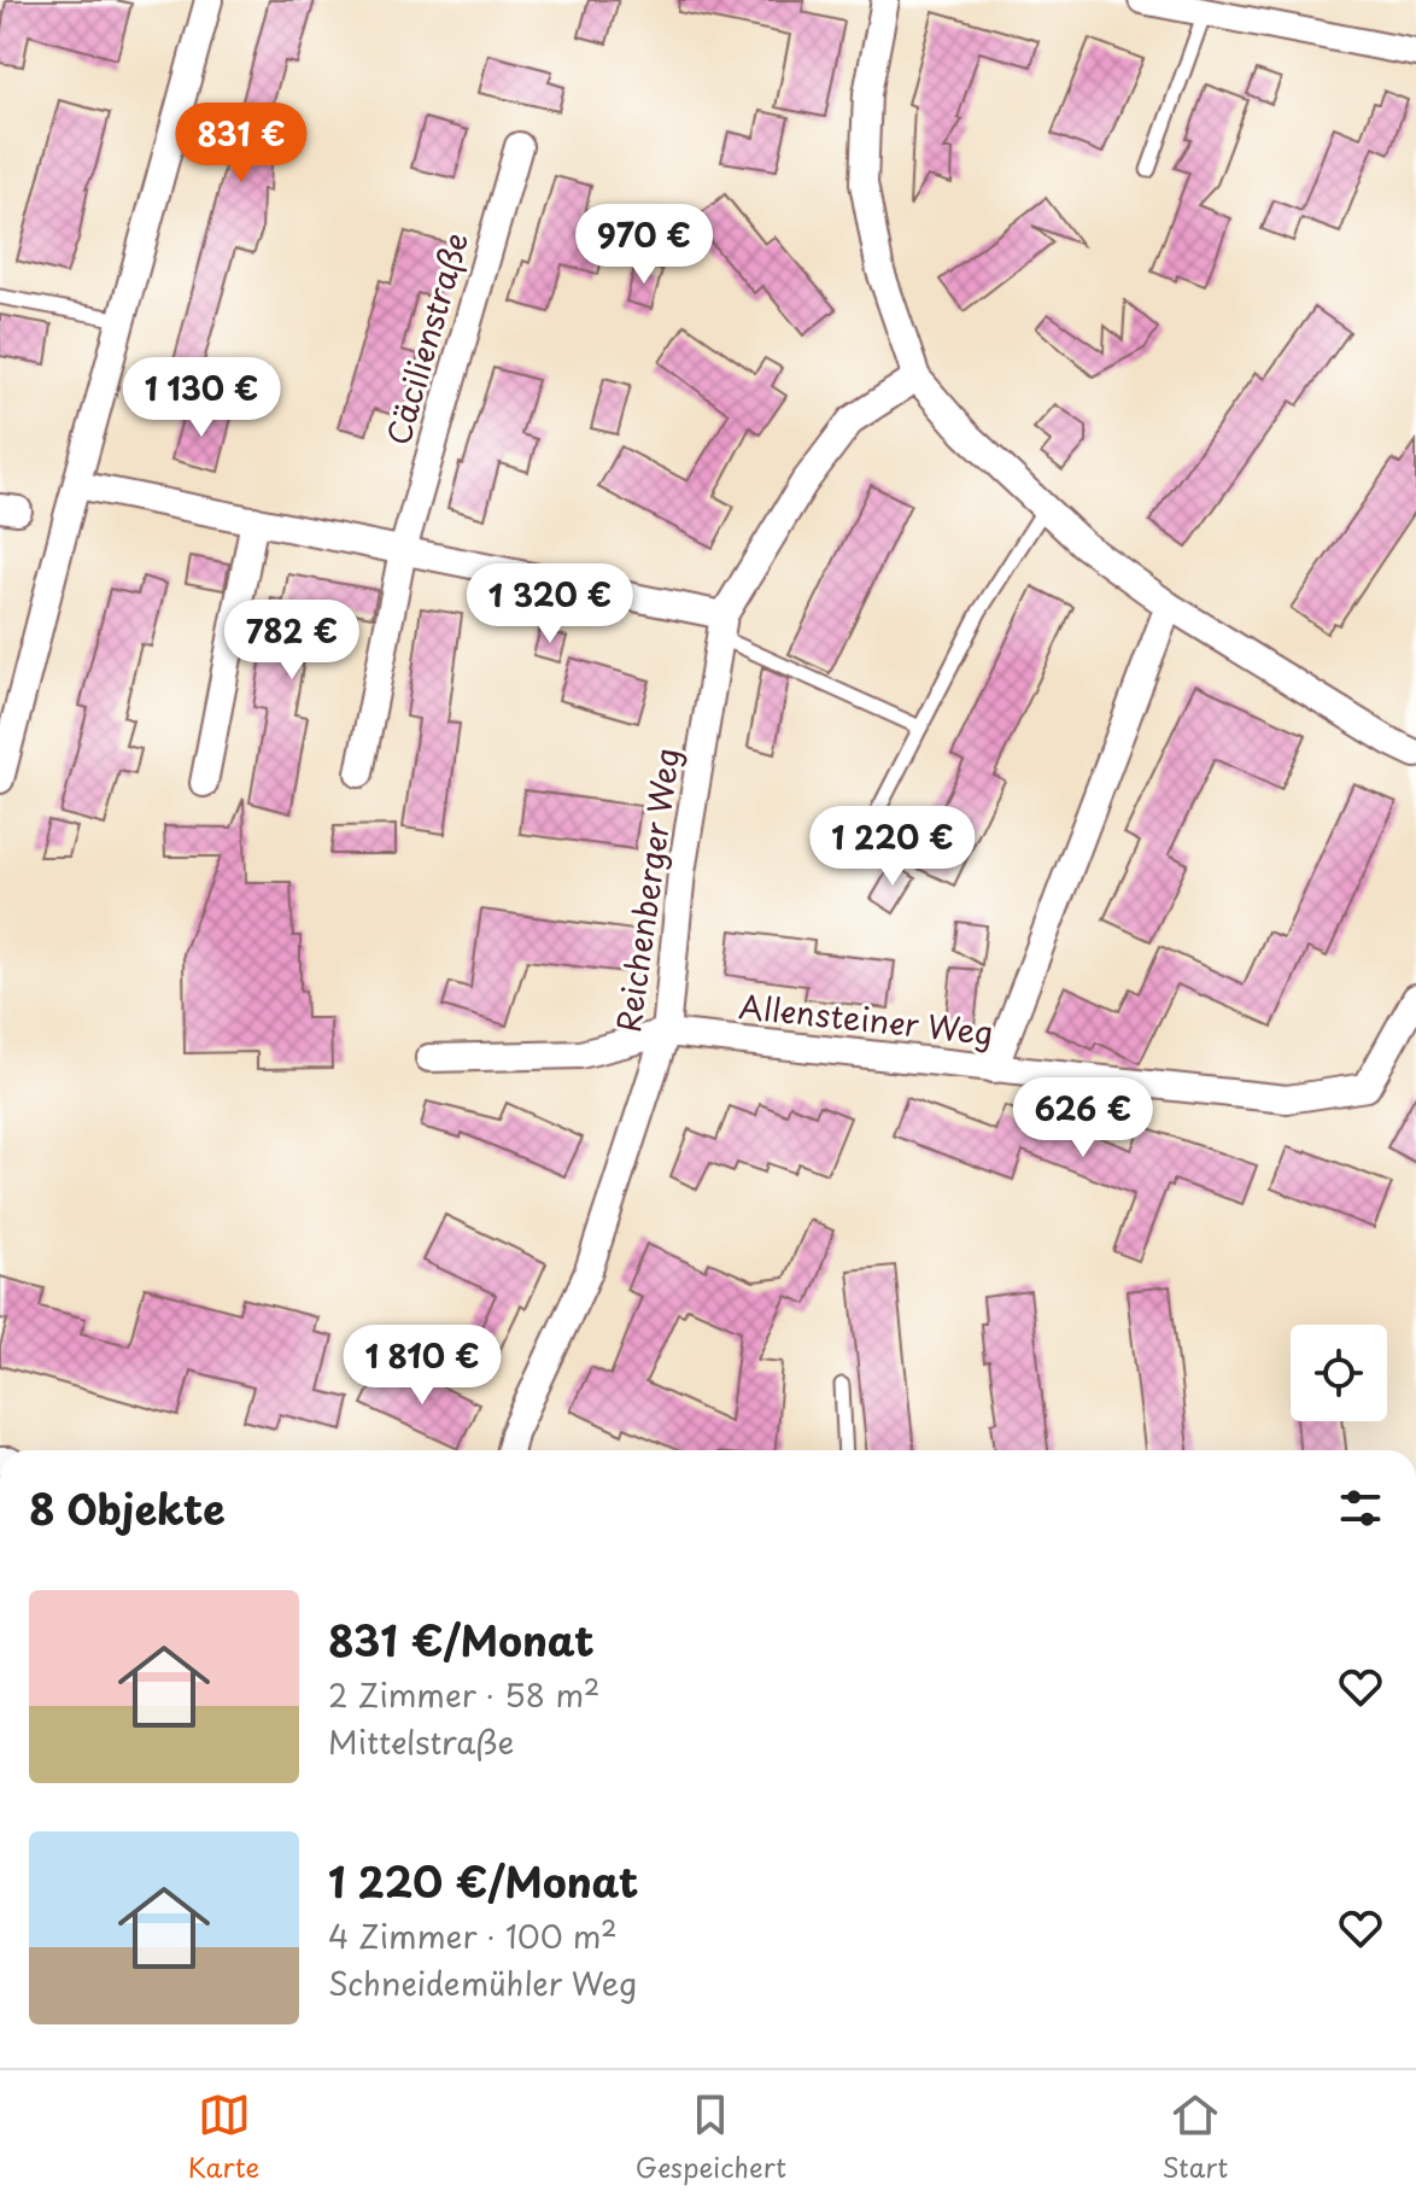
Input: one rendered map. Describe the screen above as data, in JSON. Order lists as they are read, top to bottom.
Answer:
{
  "streets": {
    "street": ["Cäcilienstraße", "Reichenberger Weg", "Allensteiner Weg"]
  },
  "crossings": [
    ["Reichenberger Weg", "Allensteiner Weg"]
  ],
  "page": {
    "price": [
      "831 €",
      "970 €",
      "1 130 €",
      "1 320 €",
      "782 €",
      "1 220 €",
      "626 €",
      "1 810 €"
    ],
    "heading": "8 Objekte",
    "list": [
      {
        "name": "831 €/Monat",
        "note": "2 Zimmer · 58 m² · Mittelstraße"
      },
      {
        "name": "1 220 €/Monat",
        "note": "4 Zimmer · 100 m² · Schneidemühler Weg"
      }
    ],
    "tabs": ["Karte", "Gespeichert", "Start"]
  }
}
